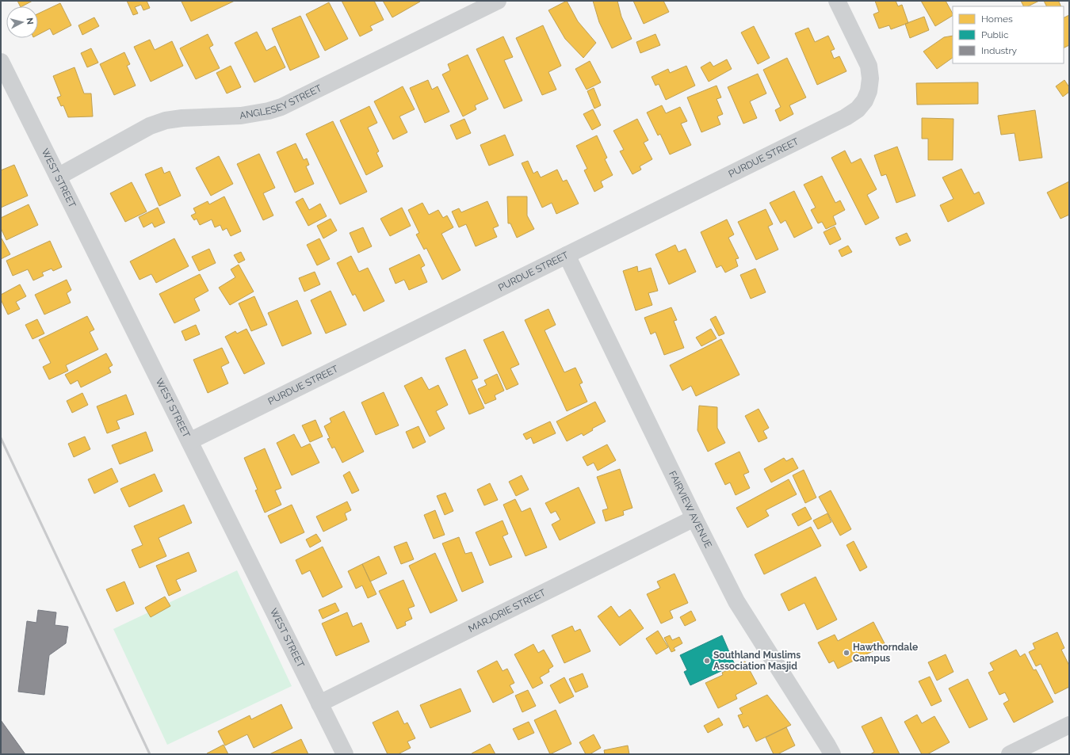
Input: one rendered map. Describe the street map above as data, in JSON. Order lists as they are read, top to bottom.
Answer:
{
  "streets": {
    "street": [
      "ANGLESEY STREET",
      "PURDUE STREET",
      "WEST STREET",
      "FAIRVIEW AVENUE",
      "MARJORIE STREET"
    ]
  },
  "crossings": [
    ["ANGLESEY STREET", "WEST STREET"],
    ["PURDUE STREET", "WEST STREET"],
    ["PURDUE STREET", "FAIRVIEW AVENUE"],
    ["WEST STREET", "MARJORIE STREET"],
    ["FAIRVIEW AVENUE", "MARJORIE STREET"]
  ],
  "places": ["Hawthorndale Campus", "Southland Muslims Association Masjid"],
  "legend": ["Homes", "Public", "Industry"],
  "north": "right"
}
